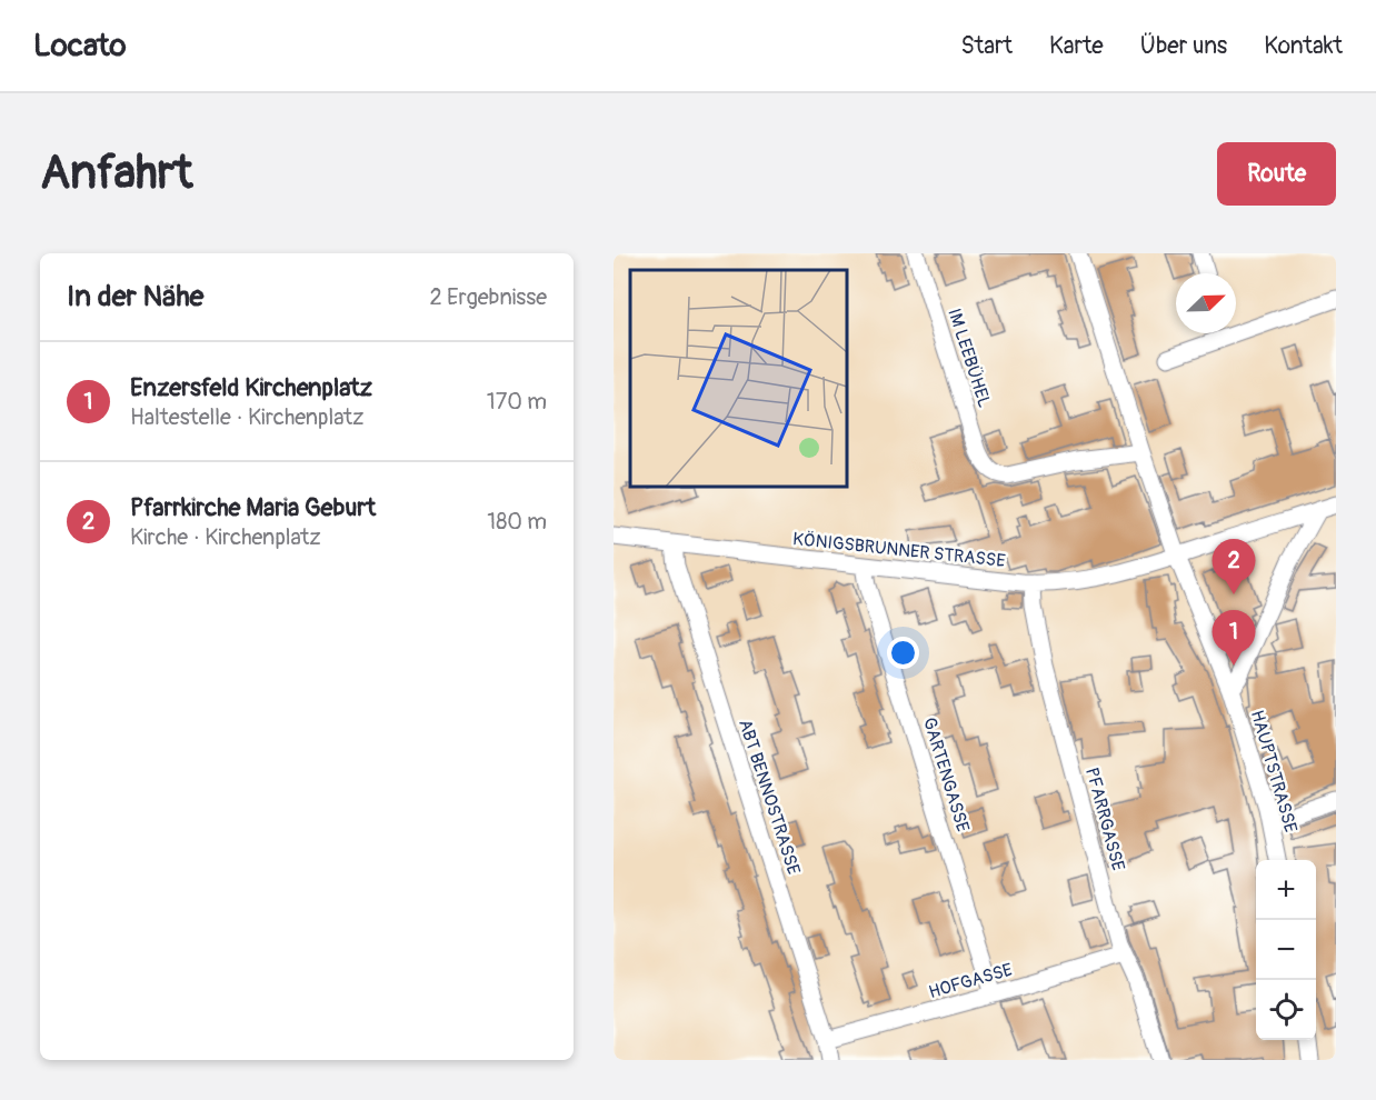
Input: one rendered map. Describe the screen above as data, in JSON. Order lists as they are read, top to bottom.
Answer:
{
  "streets": {
    "street": [
      "IM LEEBÜHEL",
      "KÖNIGSBRUNNER STRASSE",
      "HAUPTSTRASSE",
      "GARTENGASSE",
      "ABT BENNOSTRASSE",
      "PFARRGASSE",
      "HOFGASSE"
    ]
  },
  "crossings": [
    ["IM LEEBÜHEL", "HAUPTSTRASSE"],
    ["KÖNIGSBRUNNER STRASSE", "HAUPTSTRASSE"],
    ["KÖNIGSBRUNNER STRASSE", "GARTENGASSE"],
    ["KÖNIGSBRUNNER STRASSE", "ABT BENNOSTRASSE"],
    ["KÖNIGSBRUNNER STRASSE", "PFARRGASSE"],
    ["GARTENGASSE", "HOFGASSE"],
    ["ABT BENNOSTRASSE", "HOFGASSE"],
    ["PFARRGASSE", "HOFGASSE"]
  ],
  "north": "top right",
  "page": {
    "header": "Locato",
    "nav": [
      "Start",
      "Karte",
      "Über uns",
      "Kontakt"
    ],
    "buttons": "Route",
    "title": "Anfahrt",
    "heading": ["In der Nähe", "2 Ergebnisse"],
    "list": [
      {
        "mark": "1",
        "name": "Enzersfeld Kirchenplatz",
        "note": "Haltestelle · Kirchenplatz",
        "value": "170 m"
      },
      {
        "mark": "2",
        "name": "Pfarrkirche Maria Geburt",
        "note": "Kirche · Kirchenplatz",
        "value": "180 m"
      }
    ],
    "pins": ["2", "1"],
    "map_buttons": ["+", "−"]
  }
}
